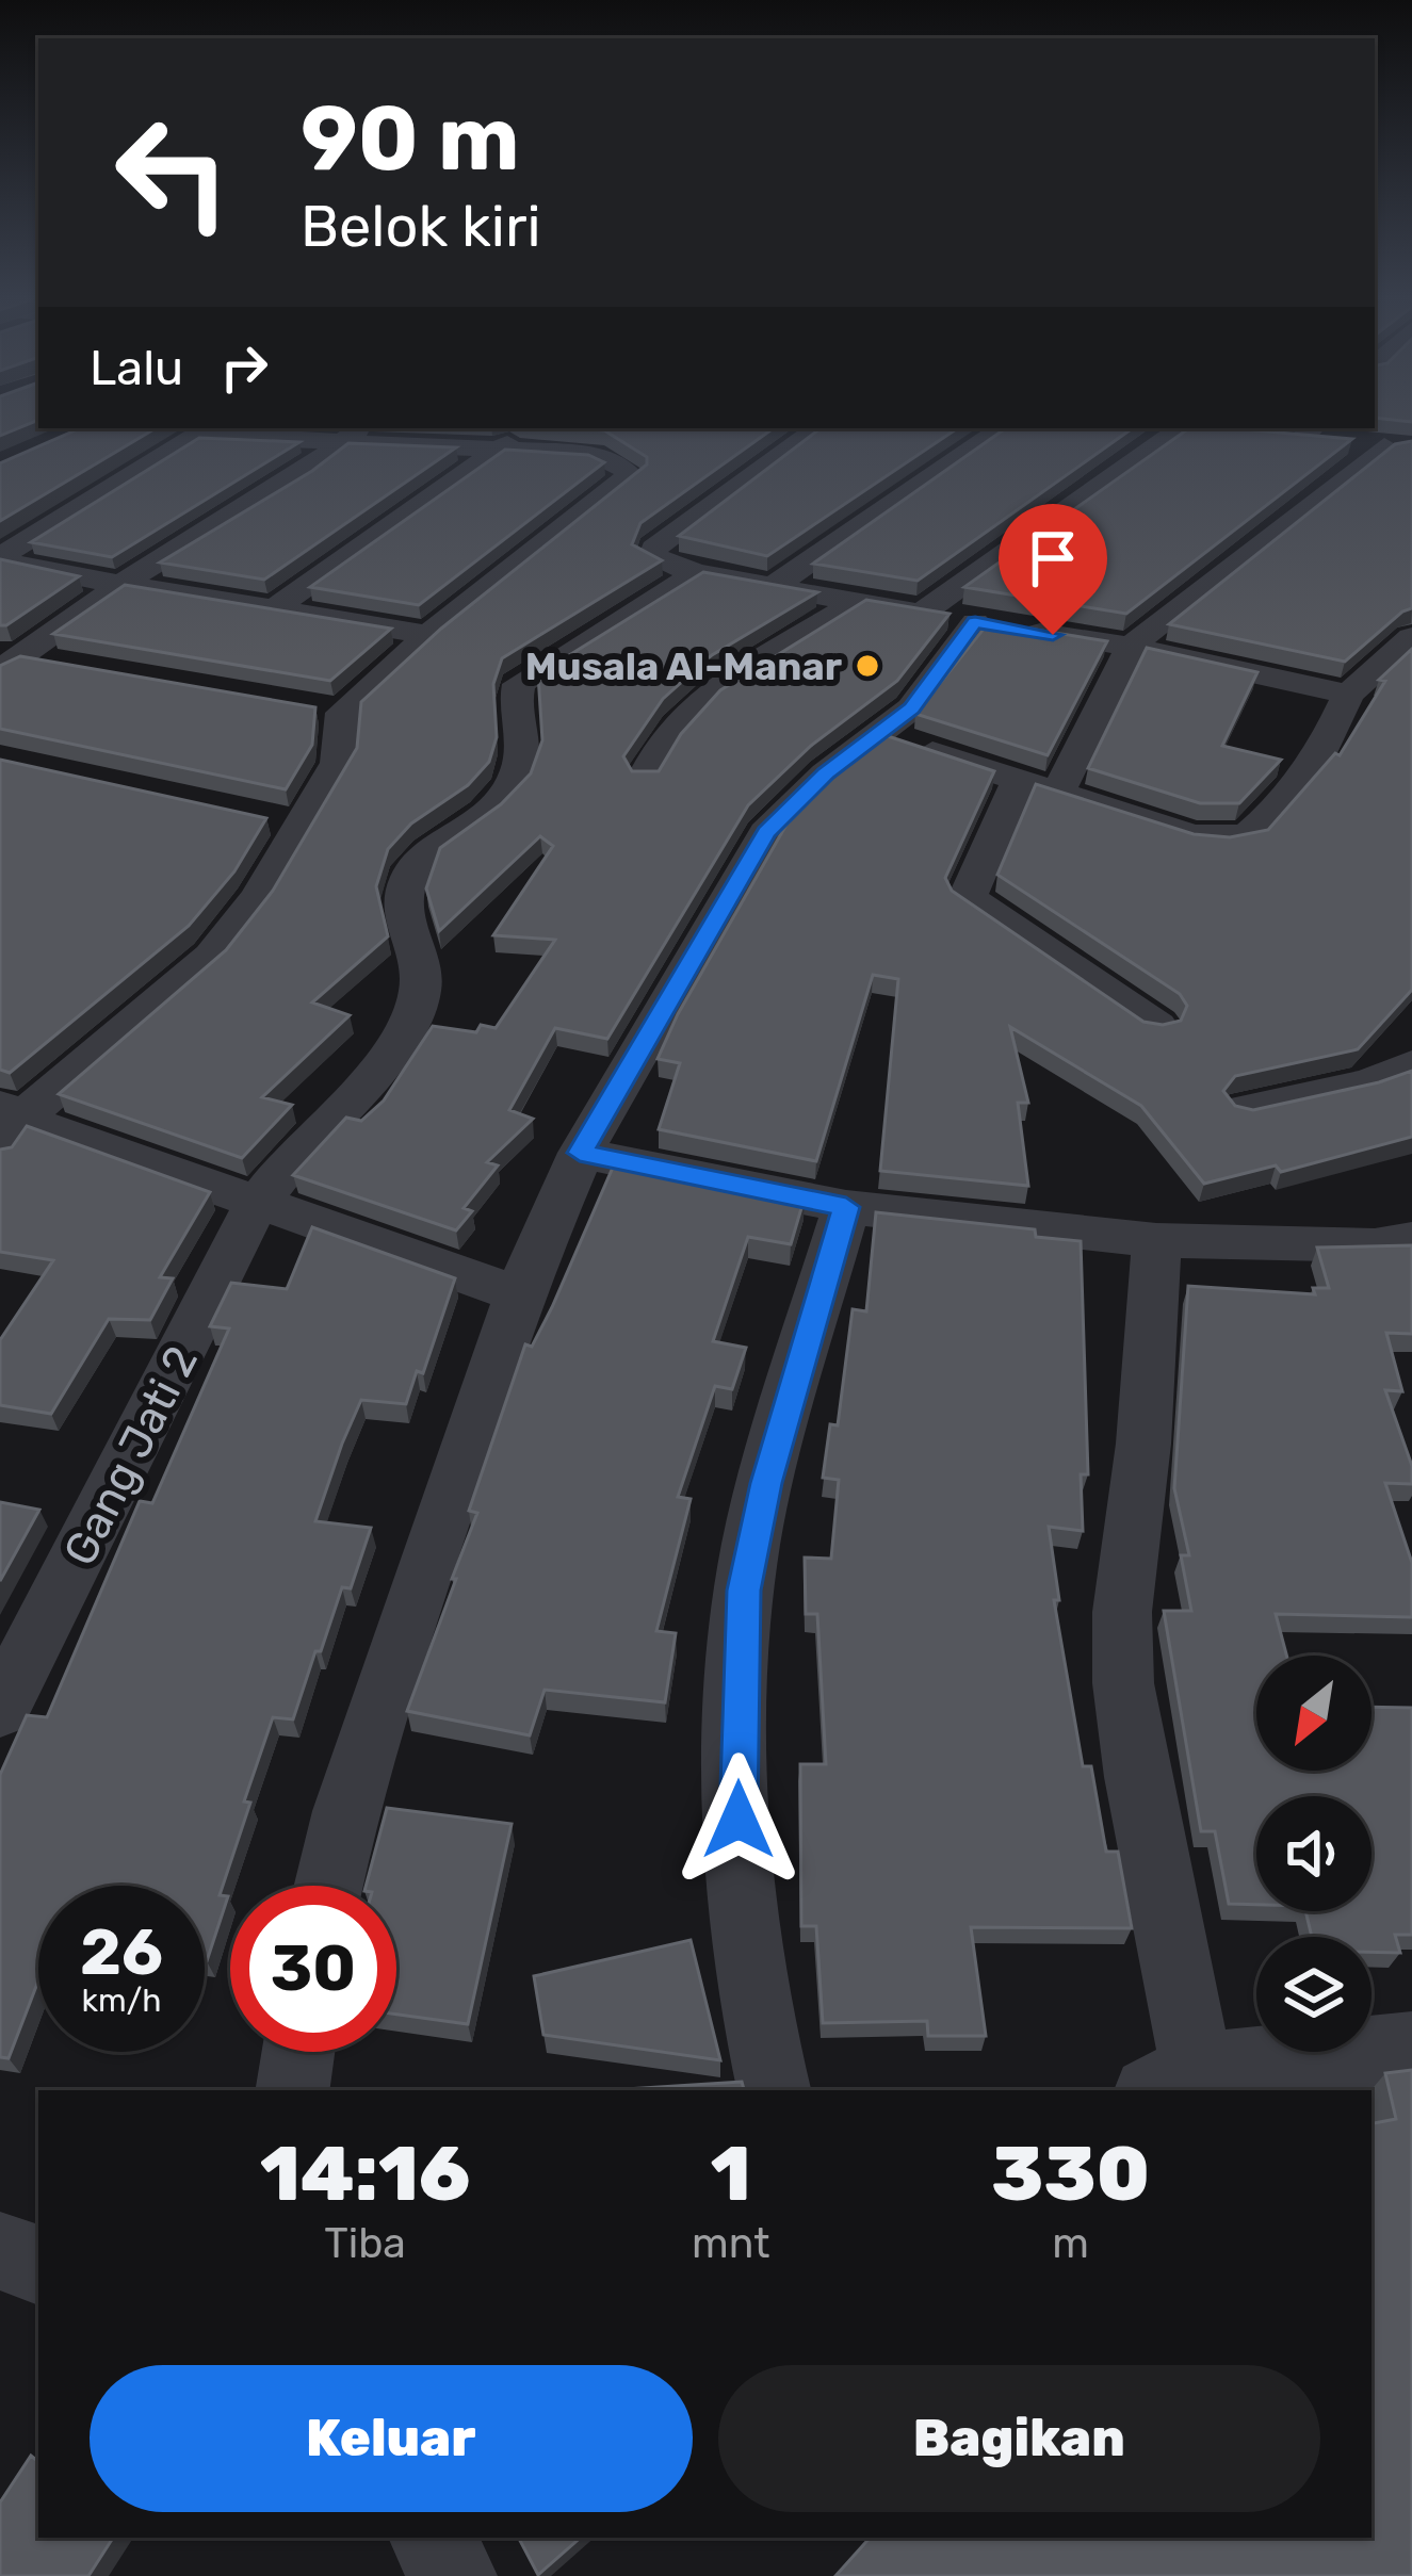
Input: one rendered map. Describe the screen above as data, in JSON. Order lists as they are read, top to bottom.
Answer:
{
  "streets": {
    "street": ["Gang Jati 2"]
  },
  "places": ["Musala Al-Manar"],
  "north": "bottom left",
  "page": {
    "turn": ["90 m", "Belok kiri"],
    "then": "Lalu",
    "speed": "26 km/h",
    "limit": "30",
    "eta": [
      "14:16",
      "Tiba",
      "1",
      "mnt",
      "330",
      "m"
    ],
    "buttons": ["Keluar", "Bagikan"]
  }
}
